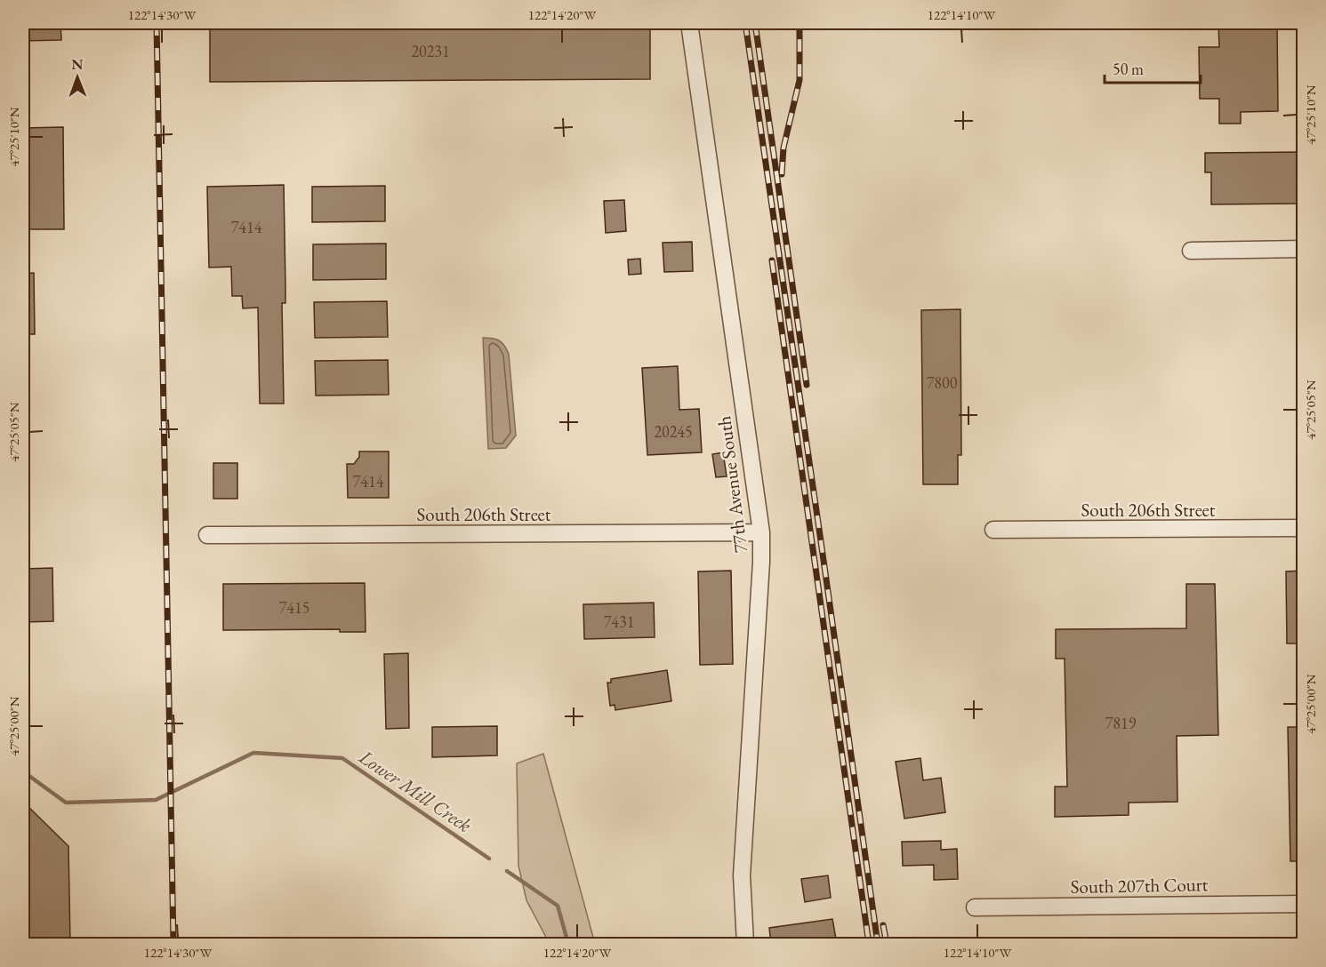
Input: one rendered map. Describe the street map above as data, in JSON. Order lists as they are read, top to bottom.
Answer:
{
  "streets": {
    "street": ["77th Avenue South", "South 206th Street", "South 207th Court"]
  },
  "crossings": [
    ["77th Avenue South", "South 206th Street"]
  ],
  "water": ["Lower Mill Creek"],
  "house_numbers": [
    "20231",
    "7414",
    "7800",
    "20245",
    "7414",
    "7415",
    "7431",
    "7819"
  ],
  "scale_bar": "50 m",
  "north": "top",
  "coordinates": [
    "122°14'30\"W",
    "122°14'20\"W",
    "122°14'10\"W",
    "47°25'10\"N",
    "47°25'05\"N",
    "47°25'00\"N"
  ]
}
